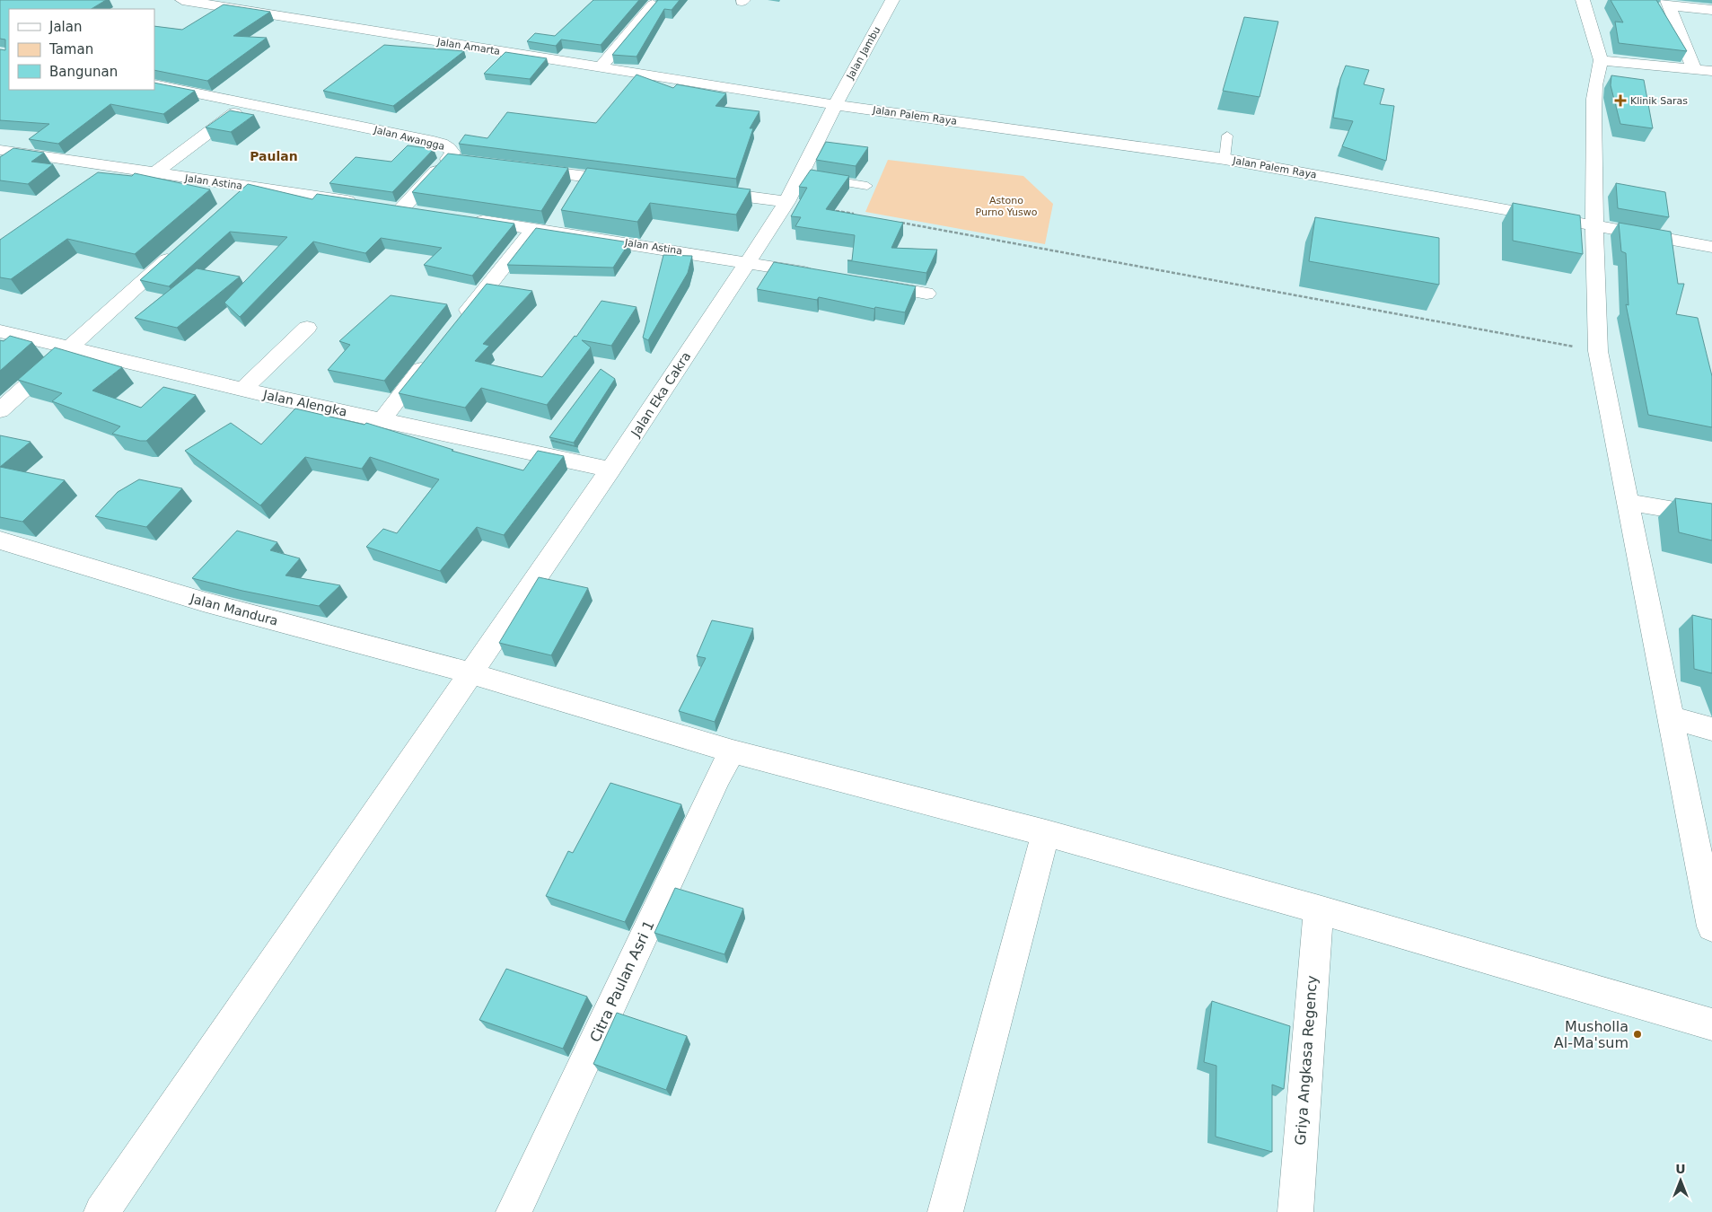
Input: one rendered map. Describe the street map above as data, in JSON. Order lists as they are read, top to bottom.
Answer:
{
  "streets": {
    "street": [
      "Jalan Amarta",
      "Jalan Jambu",
      "Jalan Palem Raya",
      "Jalan Awangga",
      "Jalan Astina",
      "Jalan Eka Cakra",
      "Jalan Alengka",
      "Jalan Mandura",
      "Citra Paulan Asri 1",
      "Griya Angkasa Regency"
    ]
  },
  "crossings": [
    ["Jalan Amarta", "Jalan Jambu"],
    ["Jalan Amarta", "Jalan Palem Raya"],
    ["Jalan Amarta", "Jalan Eka Cakra"],
    ["Jalan Jambu", "Jalan Palem Raya"],
    ["Jalan Jambu", "Jalan Eka Cakra"],
    ["Jalan Palem Raya", "Jalan Eka Cakra"],
    ["Jalan Astina", "Jalan Eka Cakra"],
    ["Jalan Eka Cakra", "Jalan Alengka"],
    ["Jalan Eka Cakra", "Jalan Mandura"],
    ["Jalan Mandura", "Citra Paulan Asri 1"],
    ["Jalan Mandura", "Griya Angkasa Regency"]
  ],
  "districts": ["Paulan"],
  "parks": ["Astono Purno Yuswo"],
  "places": {
    "health": ["Klinik Saras"],
    "other": ["Musholla Al-Ma'sum"]
  },
  "legend": ["Jalan", "Taman", "Bangunan"],
  "north": "top"
}
